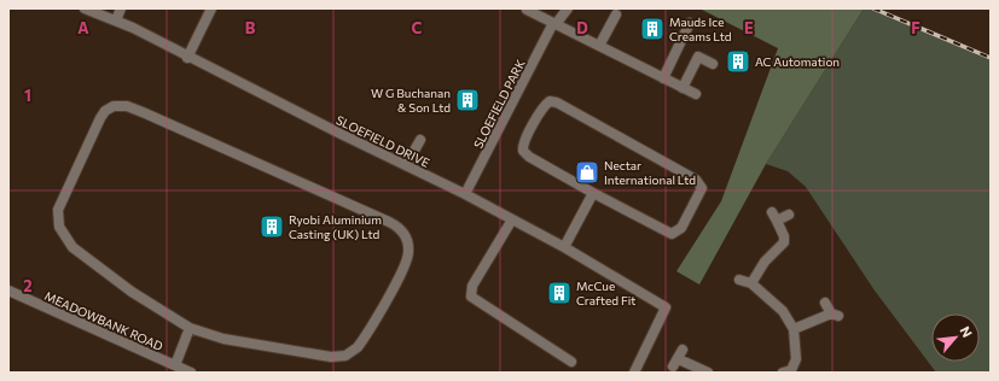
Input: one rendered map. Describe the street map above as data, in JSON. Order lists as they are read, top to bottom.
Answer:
{
  "streets": {
    "street": ["SLOEFIELD PARK", "SLOEFIELD DRIVE", "MEADOWBANK ROAD"]
  },
  "crossings": [
    ["SLOEFIELD PARK", "SLOEFIELD DRIVE"]
  ],
  "places": {
    "building": [
      "Mauds Ice Creams Ltd",
      "AC Automation",
      "W G Buchanan & Son Ltd",
      "Ryobi Aluminium Casting (UK) Ltd",
      "McCue Crafted Fit"
    ],
    "shop": ["Nectar International Ltd"]
  },
  "north": "top right",
  "grid": {
    "columns": [
      "A",
      "B",
      "C",
      "D",
      "E",
      "F"
    ],
    "rows": ["1", "2"]
  }
}
